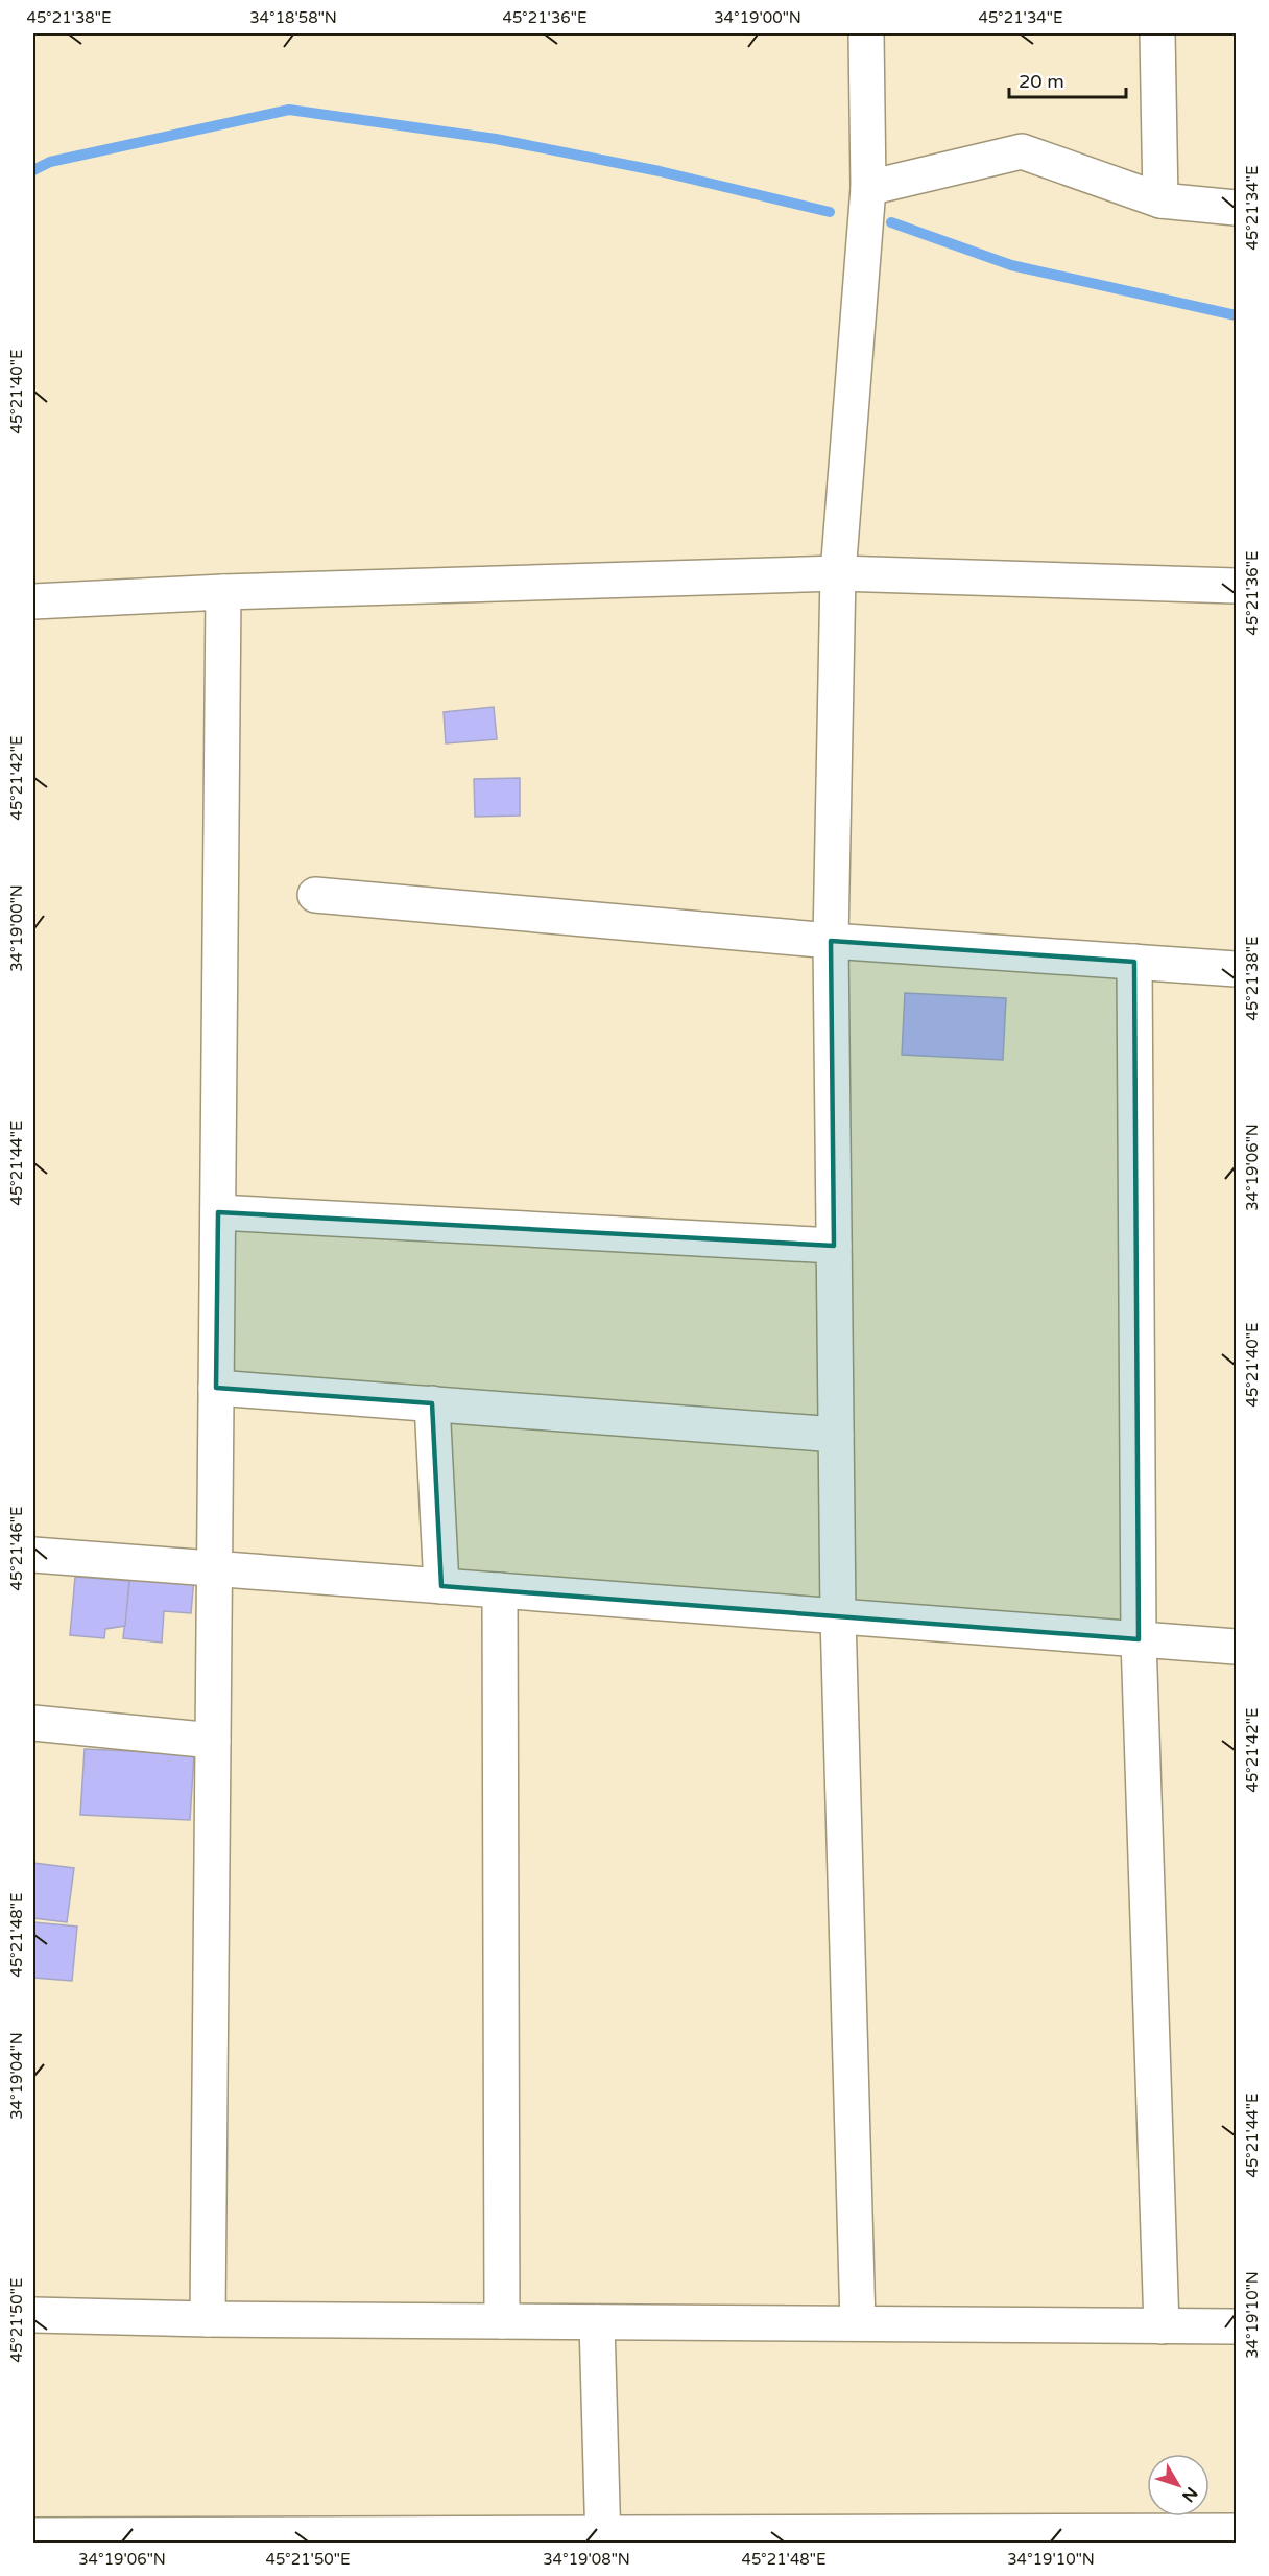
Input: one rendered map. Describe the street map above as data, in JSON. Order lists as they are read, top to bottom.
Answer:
{
  "scale_bar": "20 m",
  "north": "bottom right",
  "coordinates": [
    "45°21'38\"E",
    "34°18'58\"N",
    "45°21'36\"E",
    "34°19'00\"N",
    "45°21'34\"E",
    "45°21'40\"E",
    "45°21'42\"E",
    "45°21'44\"E",
    "34°19'06\"N",
    "45°21'46\"E",
    "45°21'48\"E",
    "34°19'04\"N",
    "34°19'10\"N",
    "45°21'50\"E",
    "34°19'08\"N"
  ]
}
